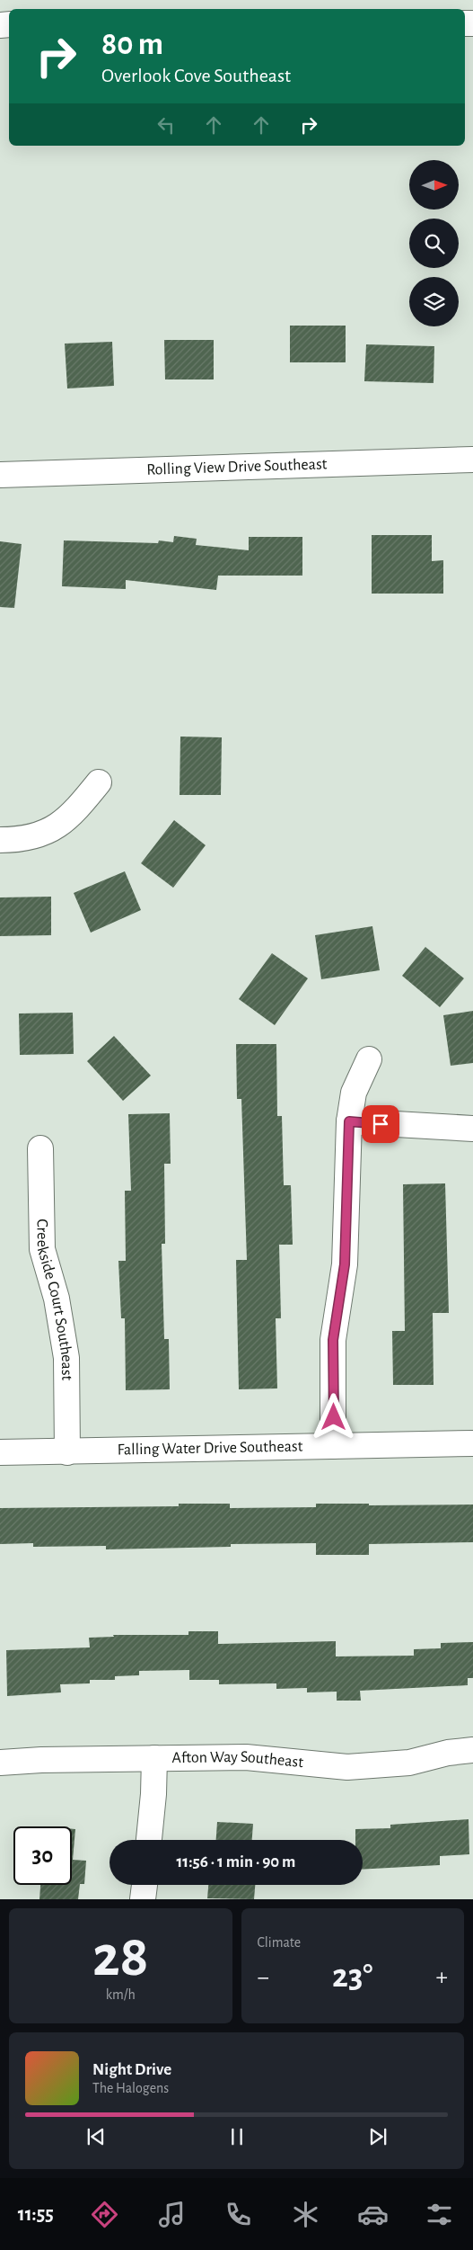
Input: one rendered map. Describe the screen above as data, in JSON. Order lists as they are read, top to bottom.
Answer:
{
  "streets": {
    "street": [
      "Rolling View Drive Southeast",
      "Creekside Court Southeast",
      "Falling Water Drive Southeast",
      "Afton Way Southeast"
    ]
  },
  "crossings": [
    ["Creekside Court Southeast", "Falling Water Drive Southeast"]
  ],
  "north": "right",
  "page": {
    "turn": ["80 m", "Overlook Cove Southeast"],
    "limit": "30",
    "trip": "11:56 · 1 min · 90 m",
    "tile": [
      ["28", "km/h"],
      "Climate"
    ],
    "heat": ["−", "23°", "+"],
    "song": ["Night Drive", "The Halogens"],
    "tabs": "11:55"
  }
}
